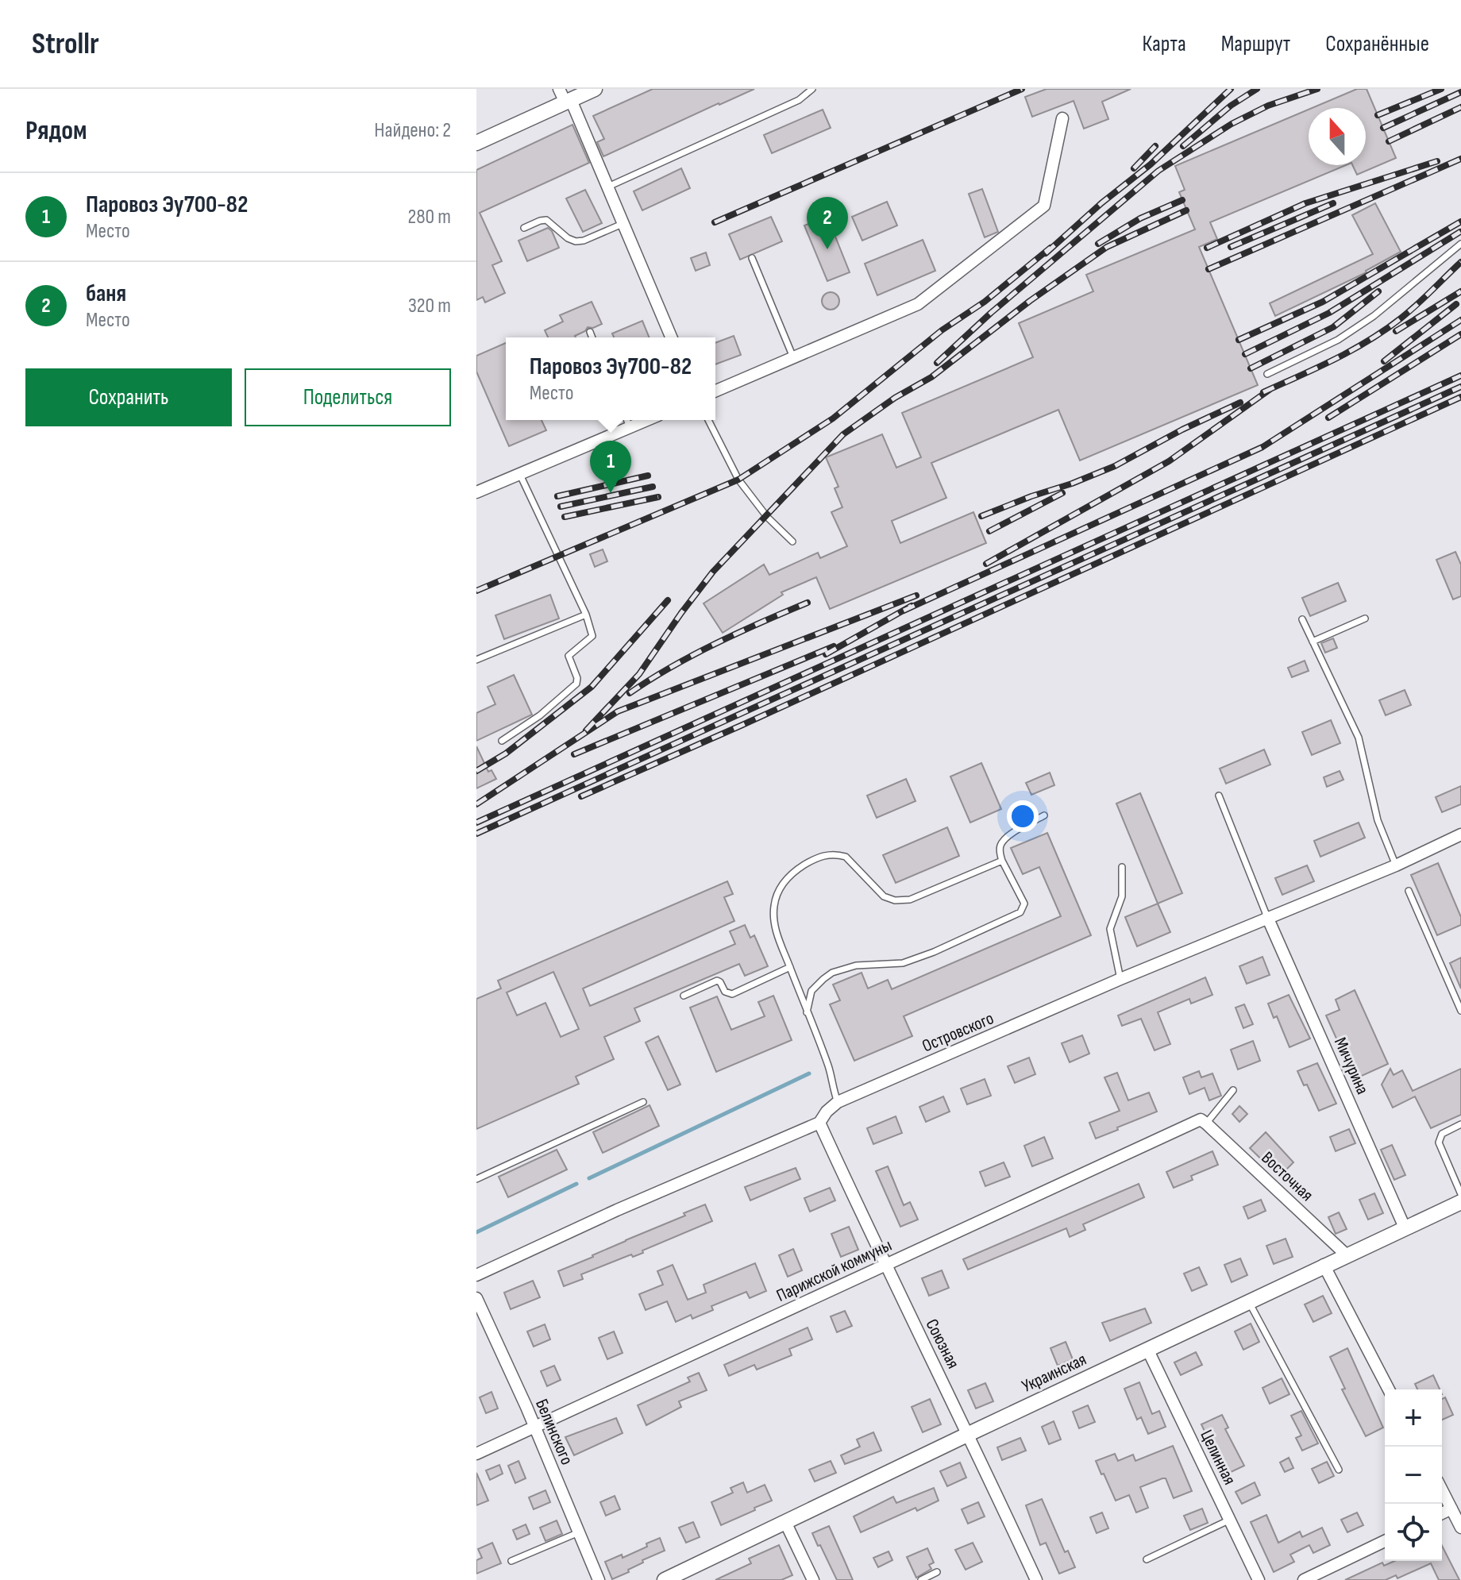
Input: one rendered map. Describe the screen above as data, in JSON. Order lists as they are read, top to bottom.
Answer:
{
  "streets": {
    "street": [
      "Островского",
      "Мичурина",
      "Восточная",
      "Парижской коммуны",
      "Союзная",
      "Украинская",
      "Белинского",
      "Целинная"
    ]
  },
  "crossings": [
    ["Островского", "Мичурина"],
    ["Островского", "Союзная"],
    ["Мичурина", "Украинская"],
    ["Восточная", "Парижской коммуны"],
    ["Восточная", "Украинская"],
    ["Парижской коммуны", "Союзная"],
    ["Парижской коммуны", "Белинского"],
    ["Союзная", "Украинская"],
    ["Украинская", "Целинная"]
  ],
  "north": "top",
  "page": {
    "header": "Strollr",
    "nav": ["Карта", "Маршрут", "Сохранённые"],
    "heading": ["Рядом", "Найдено: 2"],
    "list": [
      {
        "mark": "1",
        "name": "Паровоз Эу700-82",
        "note": "Место",
        "value": "280 m"
      },
      {
        "mark": "2",
        "name": "баня",
        "note": "Место",
        "value": "320 m"
      }
    ],
    "pins": ["2", "1"],
    "popup": ["Паровоз Эу700-82", "Место"],
    "buttons": ["Сохранить", "Поделиться"],
    "map_buttons": ["+", "−"]
  }
}
